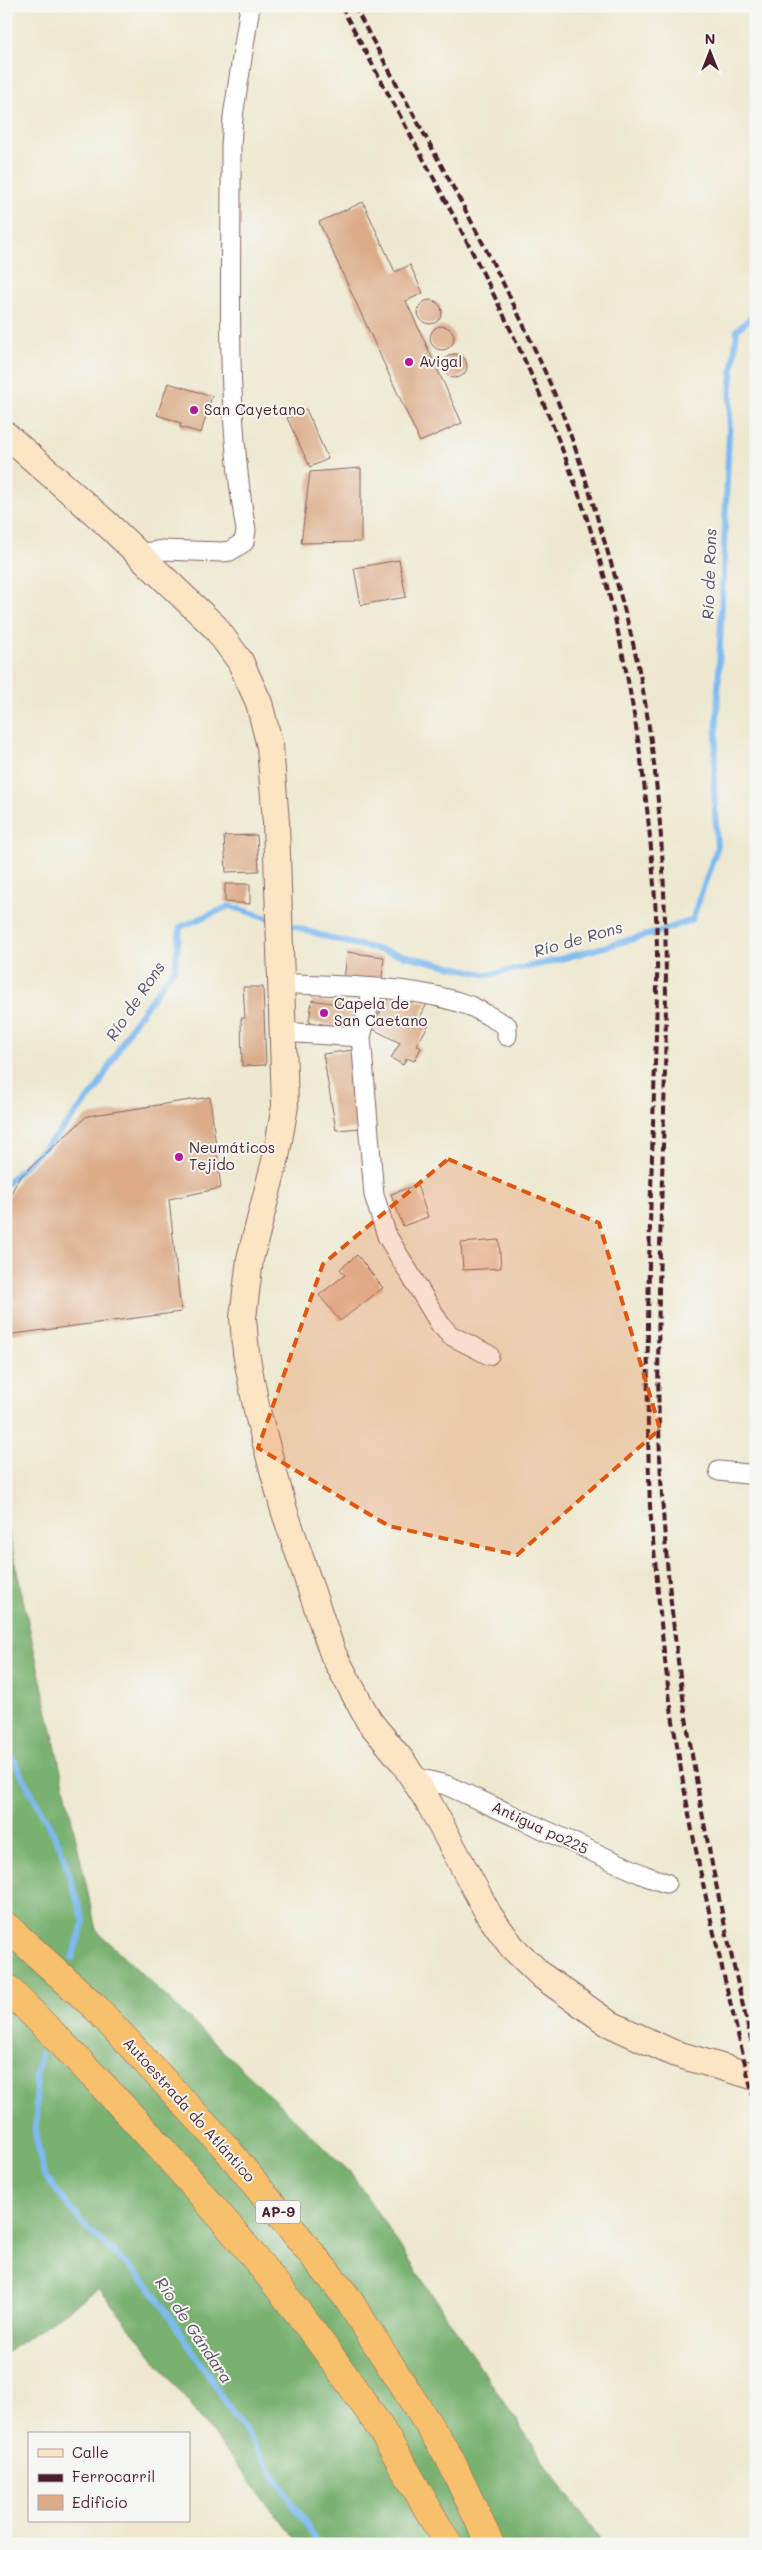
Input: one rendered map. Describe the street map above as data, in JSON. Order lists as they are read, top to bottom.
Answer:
{
  "streets": {
    "highway": ["Autoestrada do Atlántico", "AP-9"],
    "street": ["Antigua po225"]
  },
  "water": ["Río de Rons", "Río de Gándara"],
  "places": [
    "Avigal",
    "San Cayetano",
    "Capela de San Caetano",
    "Neumáticos Tejido"
  ],
  "legend": ["Calle", "Ferrocarril", "Edificio"],
  "north": "top"
}
